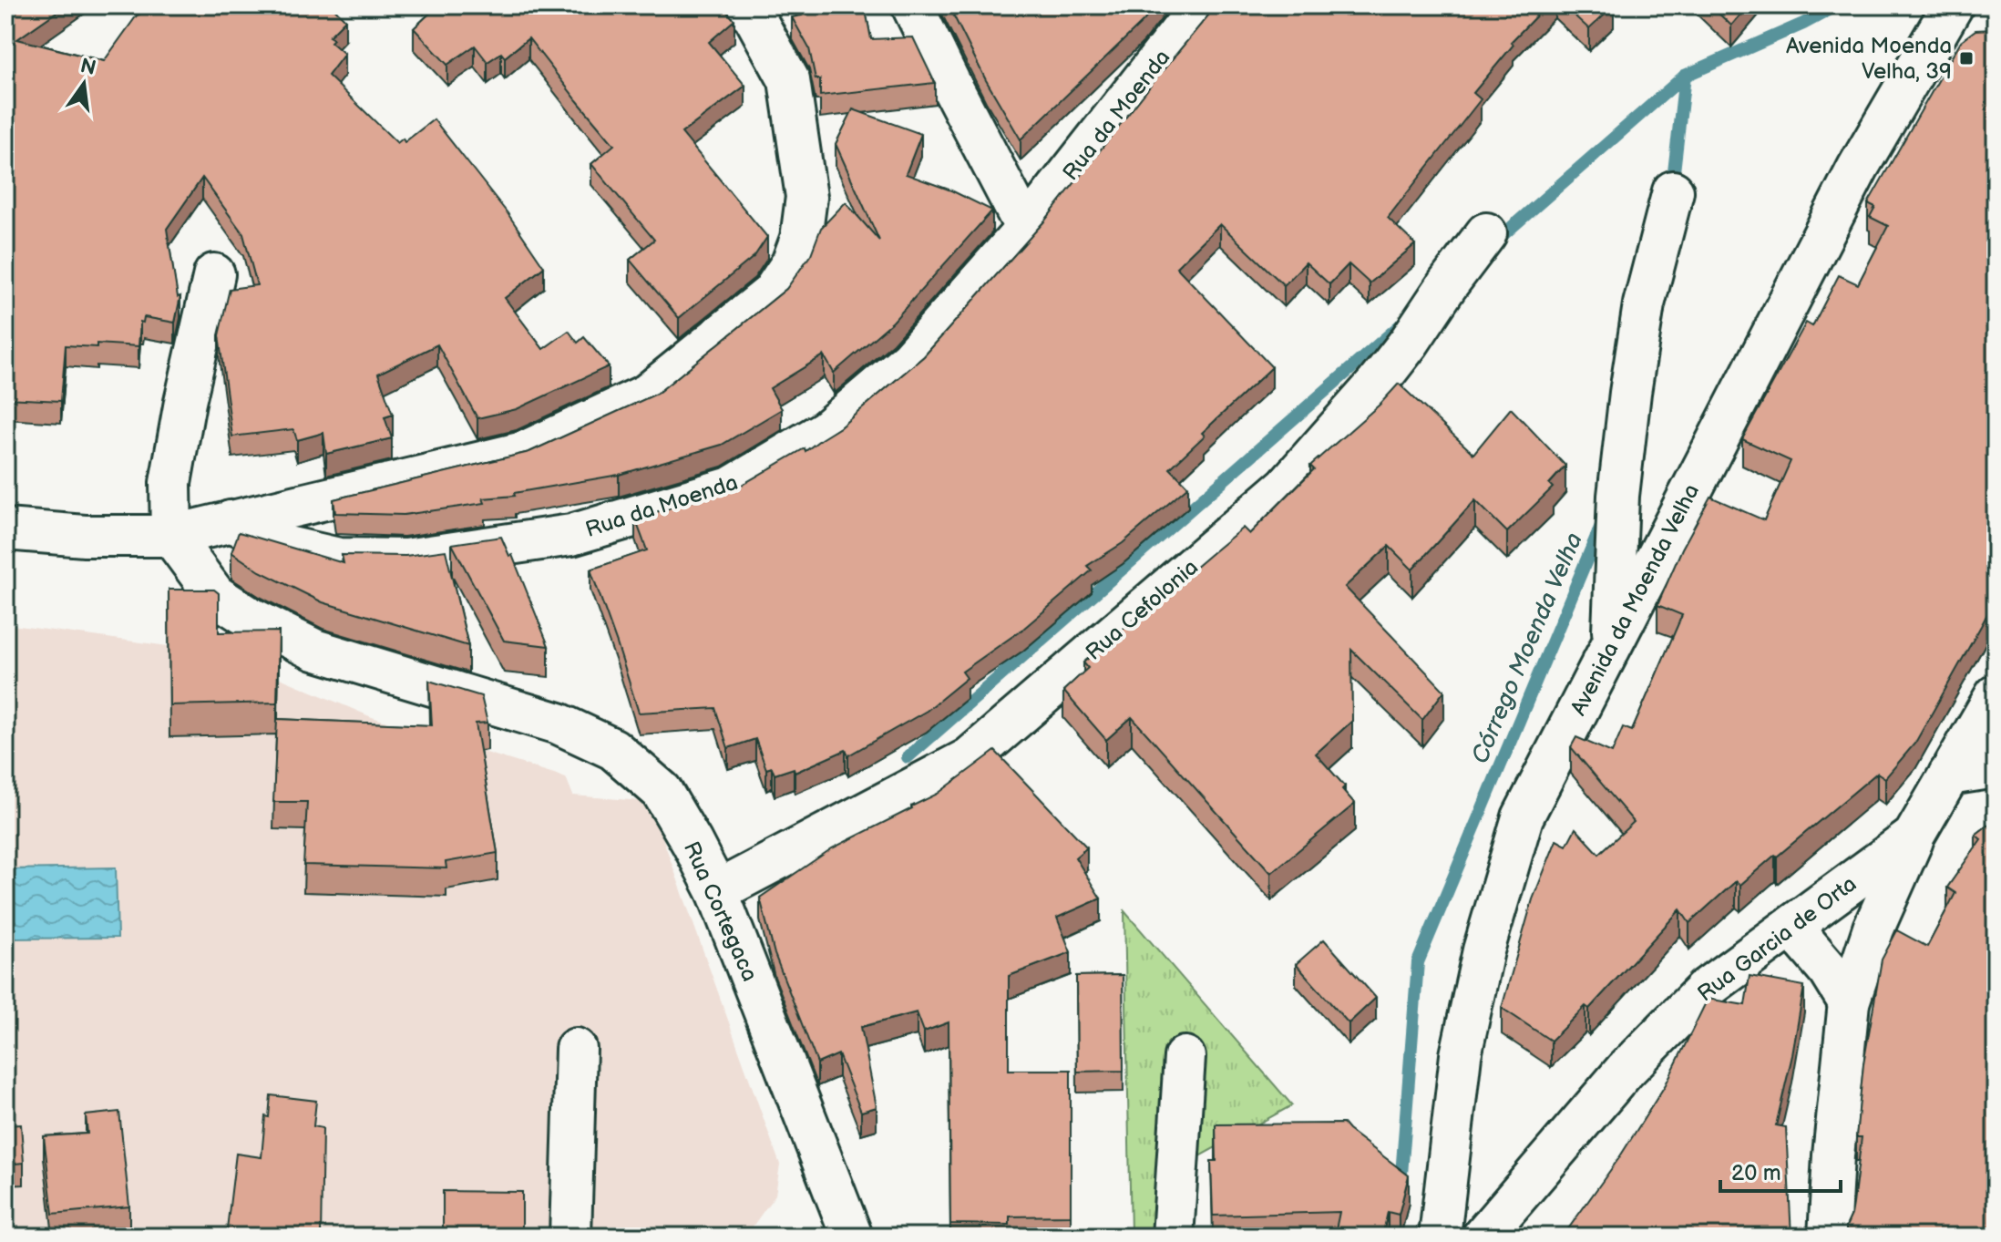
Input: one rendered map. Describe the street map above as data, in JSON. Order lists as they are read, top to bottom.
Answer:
{
  "streets": {
    "street": [
      "Rua da Moenda",
      "Avenida da Moenda Velha",
      "Rua Cefolonia",
      "Rua Cortegaca",
      "Rua Garcia de Orta"
    ]
  },
  "crossings": [
    ["Rua Cefolonia", "Rua Cortegaca"]
  ],
  "water": ["Córrego Moenda Velha"],
  "places": {
    "transit": ["Avenida Moenda Velha, 39"]
  },
  "scale_bar": "20 m",
  "north": "top"
}
